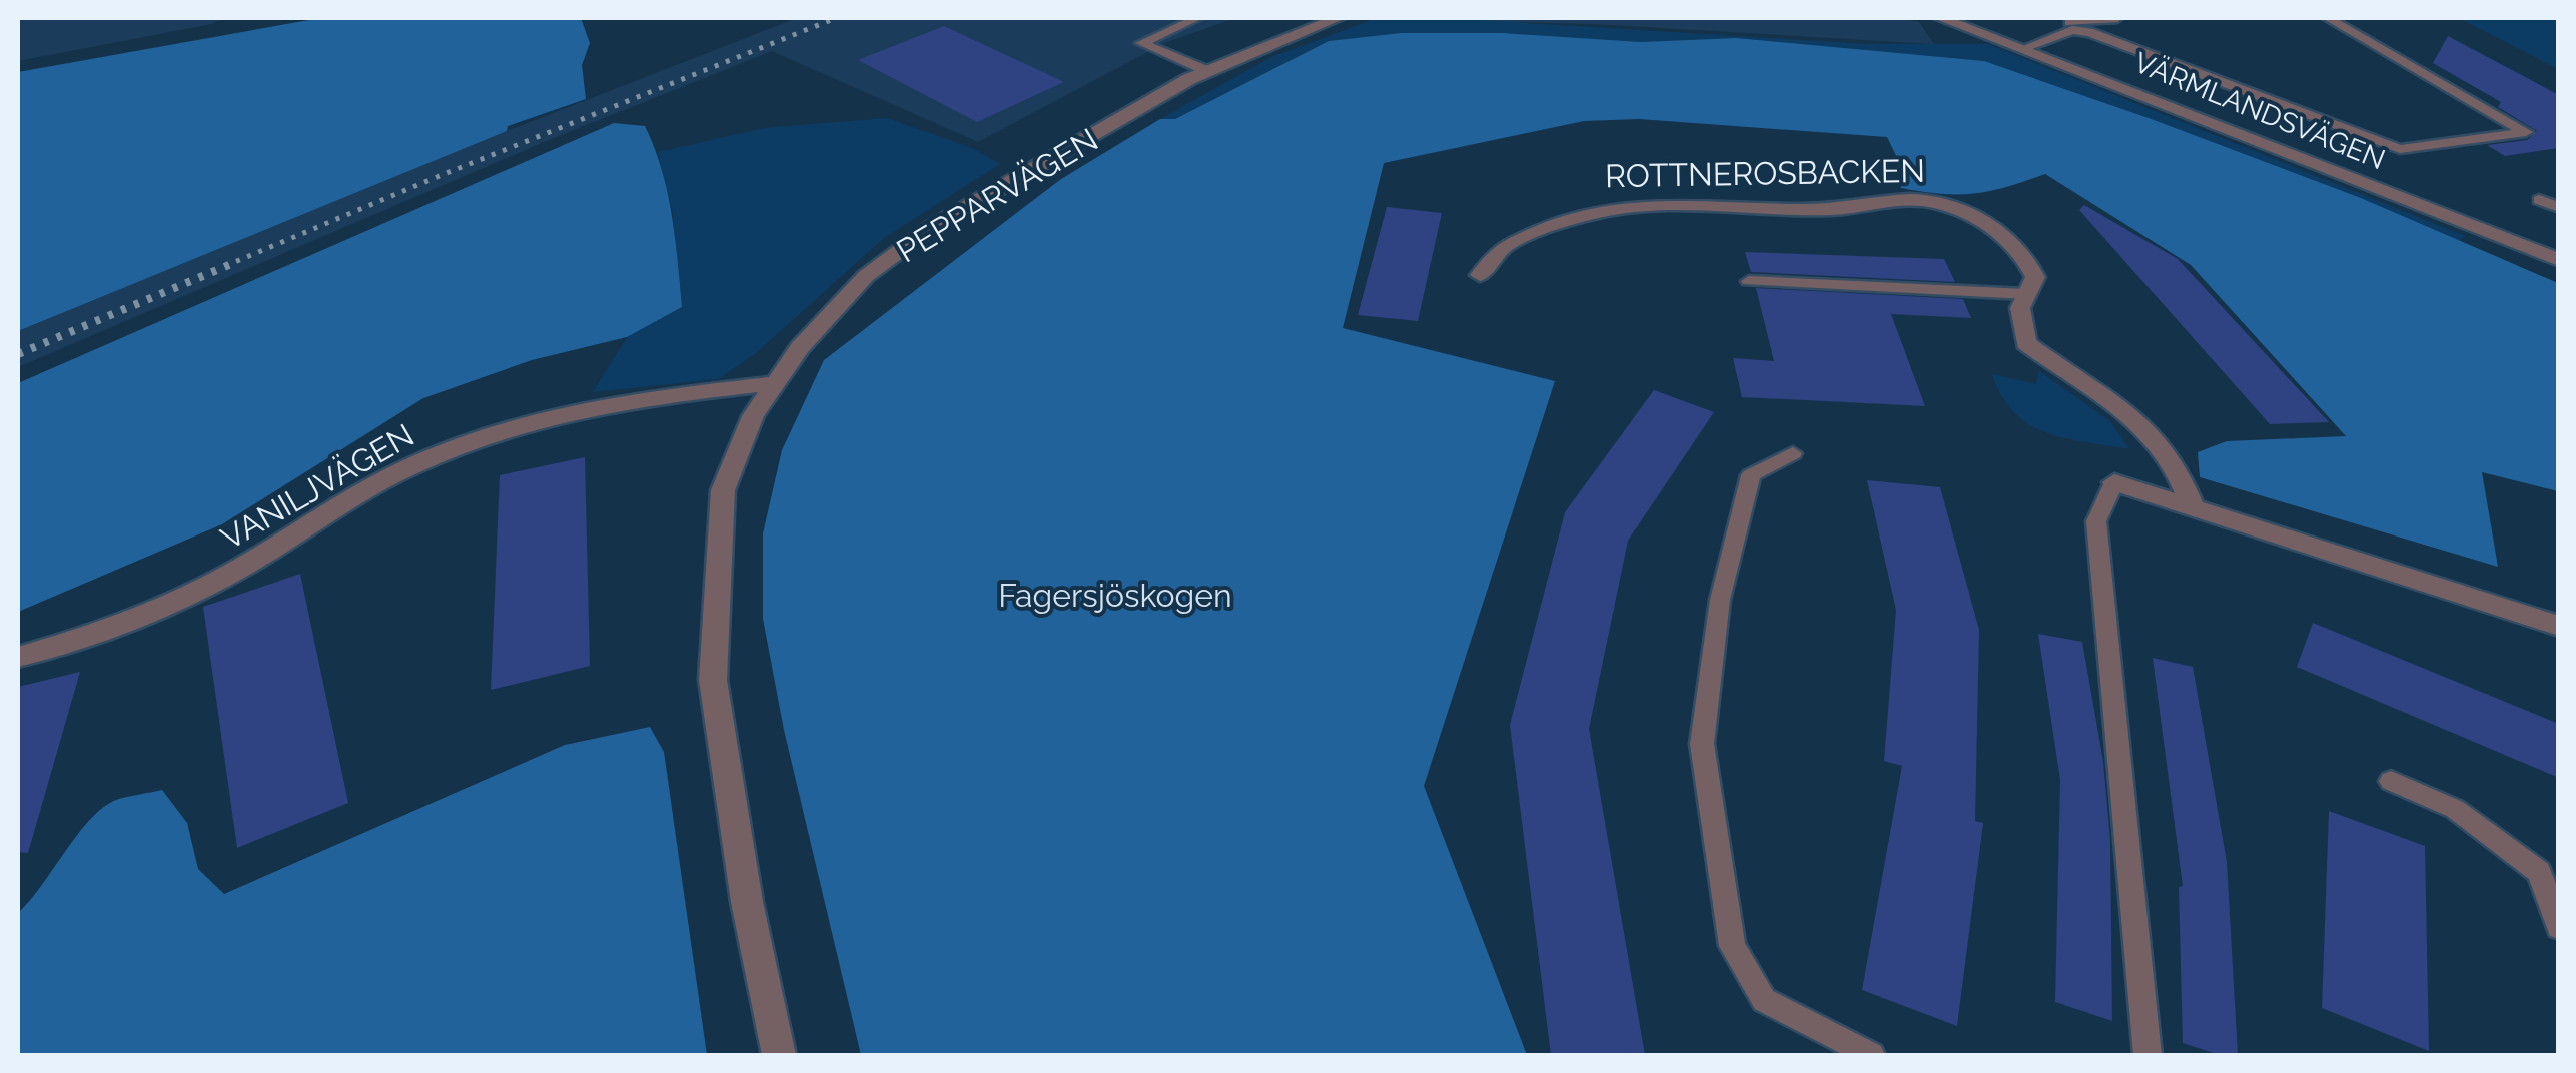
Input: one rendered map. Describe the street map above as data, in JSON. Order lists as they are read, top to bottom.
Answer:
{
  "streets": {
    "street": [
      "VÄRMLANDSVÄGEN",
      "ROTTNEROSBACKEN",
      "PEPPARVÄGEN",
      "VANILJVÄGEN"
    ]
  },
  "crossings": [
    ["PEPPARVÄGEN", "VANILJVÄGEN"]
  ],
  "parks": ["Fagersjöskogen"]
}
